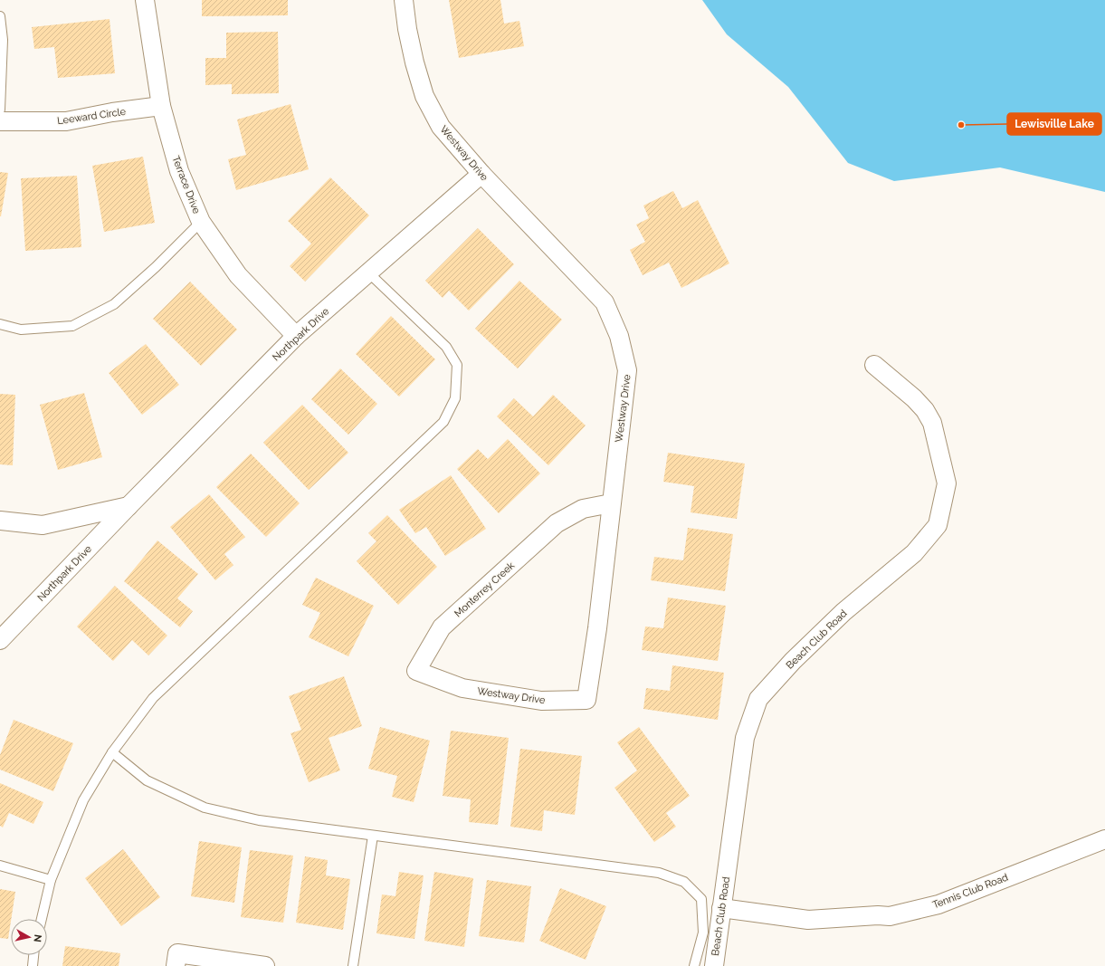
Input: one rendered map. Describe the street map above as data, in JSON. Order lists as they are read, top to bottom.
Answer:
{
  "streets": {
    "street": [
      "Leeward Circle",
      "Westway Drive",
      "Terrace Drive",
      "Northpark Drive",
      "Monterrey Creek",
      "Beach Club Road",
      "Tennis Club Road"
    ]
  },
  "crossings": [
    ["Leeward Circle", "Terrace Drive"],
    ["Westway Drive", "Northpark Drive"],
    ["Westway Drive", "Monterrey Creek"],
    ["Terrace Drive", "Northpark Drive"],
    ["Beach Club Road", "Tennis Club Road"]
  ],
  "places": ["Lewisville Lake"],
  "north": "right"
}
